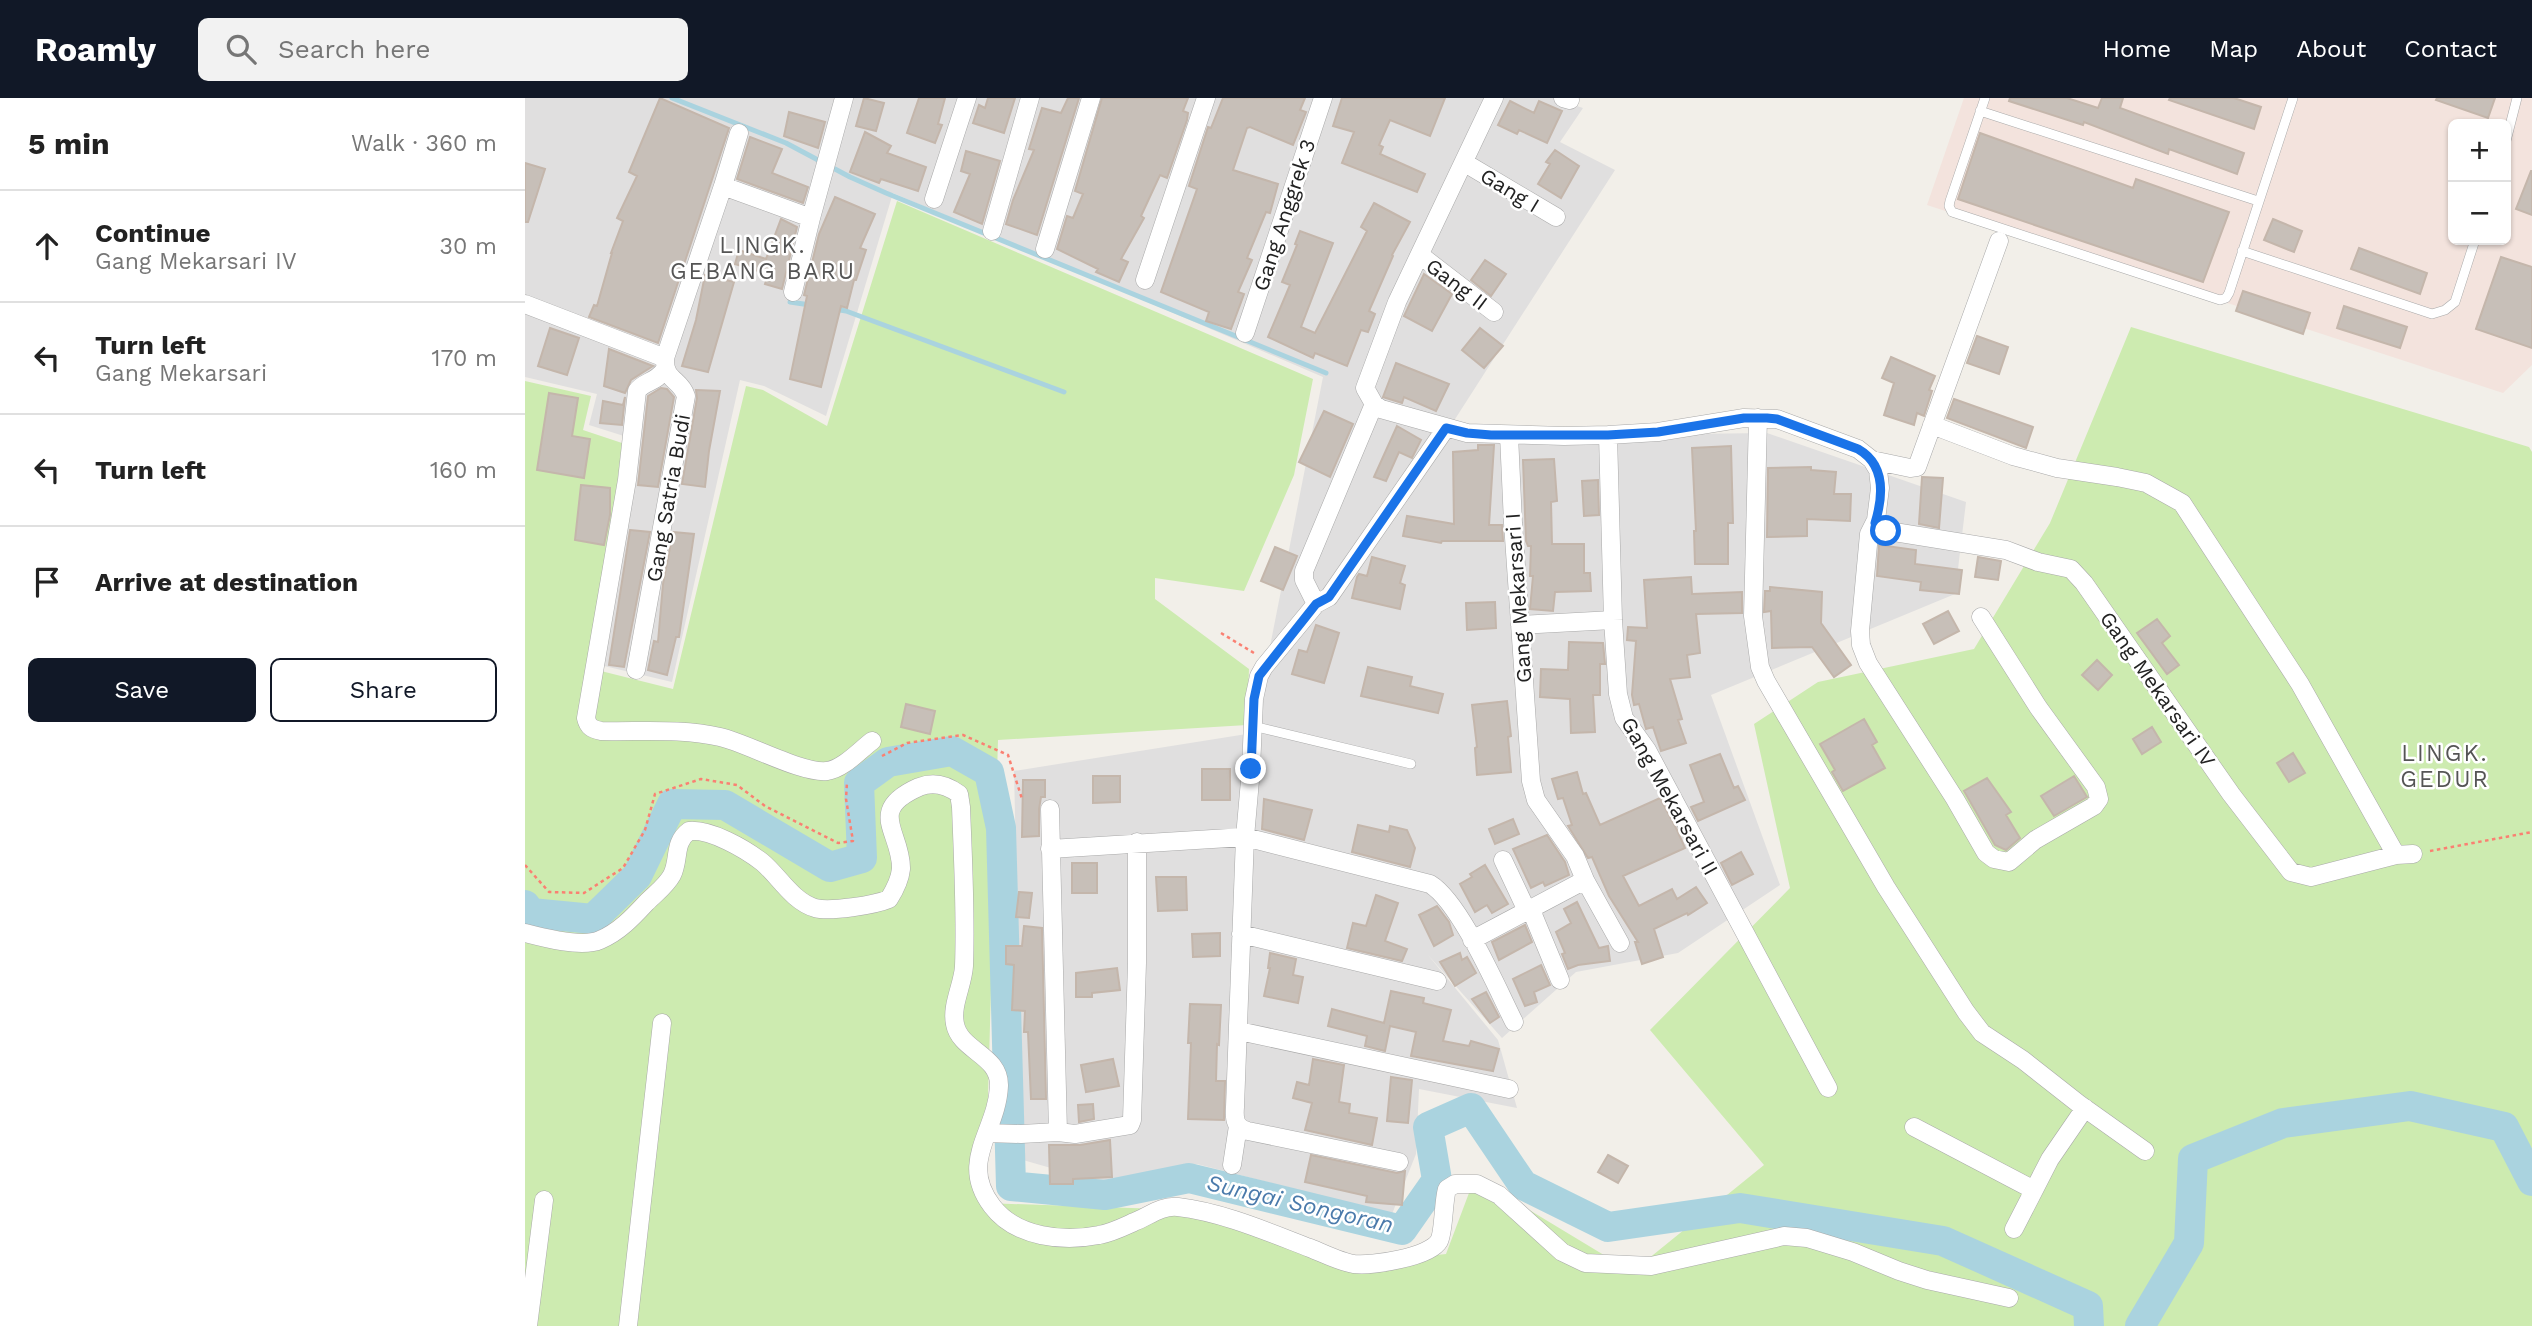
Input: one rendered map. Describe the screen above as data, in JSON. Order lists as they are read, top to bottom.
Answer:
{
  "streets": {
    "street": [
      "Gang I",
      "Gang Anggrek 3",
      "Gang II",
      "Gang Satria Budi",
      "Gang Mekarsari I",
      "Gang Mekarsari IV",
      "Gang Mekarsari II"
    ]
  },
  "districts": ["LINGK. GEBANG BARU", "LINGK. GEDUR"],
  "water": ["Sungai Songoran"],
  "page": {
    "header": "Roamly",
    "search": "Search here",
    "nav": [
      "Home",
      "Map",
      "About",
      "Contact"
    ],
    "heading": ["5 min", "Walk · 360 m"],
    "map_buttons": ["+", "−"],
    "list": [
      ["Continue", "Gang Mekarsari IV", "30 m"],
      ["Turn left", "Gang Mekarsari", "170 m"],
      ["Turn left", "160 m"],
      "Arrive at destination"
    ],
    "buttons": ["Save", "Share"]
  }
}
